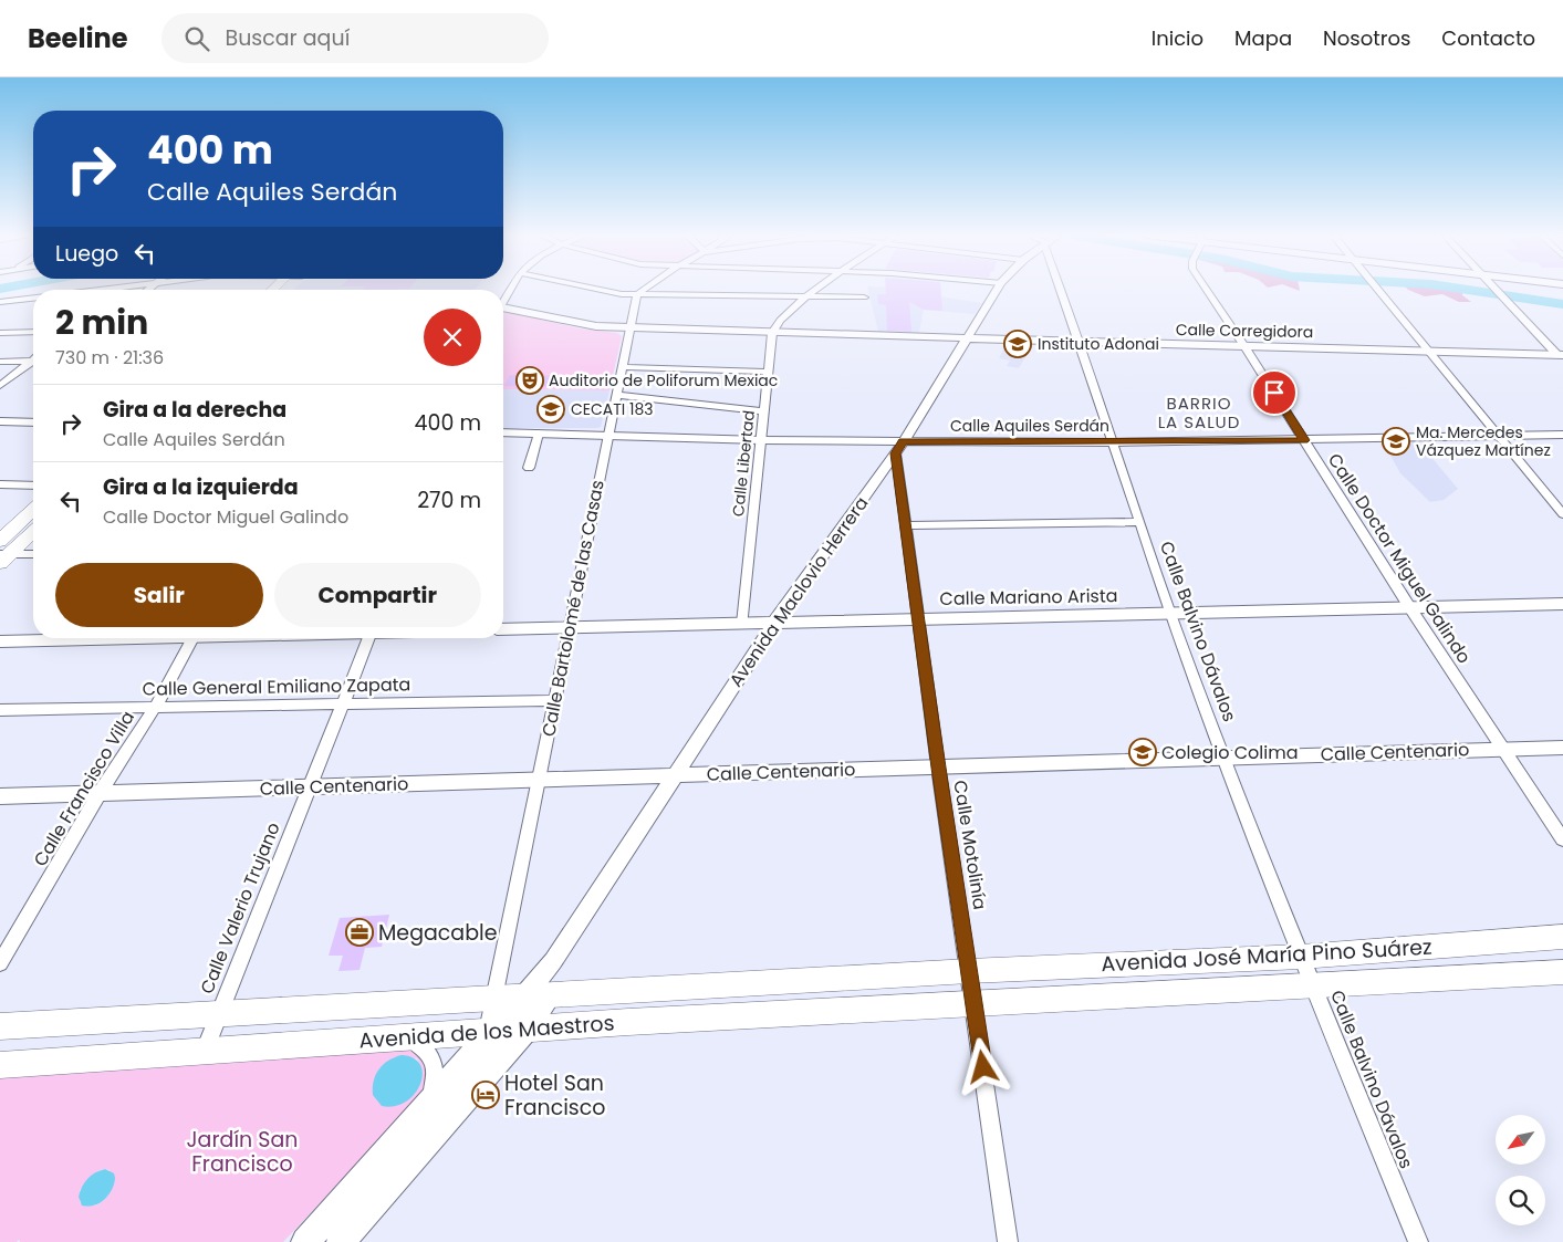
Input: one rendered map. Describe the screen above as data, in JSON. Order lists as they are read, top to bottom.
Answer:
{
  "streets": {
    "main road": ["Avenida José María Pino Suárez", "Avenida de los Maestros"],
    "street": [
      "Calle Corregidora",
      "Calle Aquiles Serdán",
      "Calle Libertad",
      "Calle Doctor Miguel Galindo",
      "Avenida Maclovio Herrera",
      "Calle Mariano Arista",
      "Calle Bartolomé de las Casas",
      "Calle Balvino Dávalos",
      "Calle General Emiliano Zapata",
      "Calle Centenario",
      "Calle Francisco Villa",
      "Calle Motolinía",
      "Calle Valerio Trujano"
    ]
  },
  "crossings": [
    ["Calle Corregidora", "Calle Libertad"],
    ["Calle Corregidora", "Calle Doctor Miguel Galindo"],
    ["Calle Corregidora", "Avenida Maclovio Herrera"],
    ["Calle Corregidora", "Calle Bartolomé de las Casas"],
    ["Calle Corregidora", "Calle Balvino Dávalos"],
    ["Calle Aquiles Serdán", "Calle Libertad"],
    ["Calle Aquiles Serdán", "Calle Doctor Miguel Galindo"],
    ["Calle Aquiles Serdán", "Avenida Maclovio Herrera"],
    ["Calle Aquiles Serdán", "Calle Bartolomé de las Casas"],
    ["Calle Aquiles Serdán", "Calle Balvino Dávalos"],
    ["Calle Aquiles Serdán", "Calle Motolinía"],
    ["Calle Libertad", "Calle Mariano Arista"],
    ["Calle Doctor Miguel Galindo", "Calle Mariano Arista"],
    ["Calle Doctor Miguel Galindo", "Calle Centenario"],
    ["Avenida Maclovio Herrera", "Calle Mariano Arista"],
    ["Avenida Maclovio Herrera", "Calle Centenario"],
    ["Avenida Maclovio Herrera", "Calle Motolinía"],
    ["Avenida Maclovio Herrera", "Avenida de los Maestros"],
    ["Calle Mariano Arista", "Calle Bartolomé de las Casas"],
    ["Calle Mariano Arista", "Calle Balvino Dávalos"],
    ["Calle Mariano Arista", "Calle Motolinía"],
    ["Calle Bartolomé de las Casas", "Calle General Emiliano Zapata"],
    ["Calle Bartolomé de las Casas", "Calle Centenario"],
    ["Calle Bartolomé de las Casas", "Avenida de los Maestros"],
    ["Calle Balvino Dávalos", "Calle Centenario"],
    ["Calle Balvino Dávalos", "Avenida José María Pino Suárez"],
    ["Calle General Emiliano Zapata", "Calle Francisco Villa"],
    ["Calle General Emiliano Zapata", "Calle Valerio Trujano"],
    ["Calle Centenario", "Calle Francisco Villa"],
    ["Calle Centenario", "Calle Motolinía"],
    ["Calle Centenario", "Calle Valerio Trujano"],
    ["Calle Motolinía", "Avenida José María Pino Suárez"],
    ["Calle Motolinía", "Avenida de los Maestros"],
    ["Calle Valerio Trujano", "Avenida de los Maestros"],
    ["Avenida José María Pino Suárez", "Avenida de los Maestros"]
  ],
  "districts": ["BARRIO LA SALUD"],
  "parks": ["Jardín San Francisco"],
  "places": {
    "school or university": [
      "Instituto Adonai",
      "CECATI 183",
      "Ma. Mercedes Vázquez Martínez",
      "Colegio Colima"
    ],
    "theatre": ["Auditorio de Poliforum Mexiac"],
    "office": ["Megacable"],
    "hotel": ["Hotel San Francisco"]
  },
  "north": "bottom left",
  "page": {
    "header": "Beeline",
    "search": "Buscar aquí",
    "nav": [
      "Inicio",
      "Mapa",
      "Nosotros",
      "Contacto"
    ],
    "turn": ["400 m", "Calle Aquiles Serdán"],
    "then": "Luego",
    "heading": ["2 min", "730 m · 21:36"],
    "list": [
      {
        "name": "Gira a la derecha",
        "note": "Calle Aquiles Serdán",
        "value": "400 m"
      },
      {
        "name": "Gira a la izquierda",
        "note": "Calle Doctor Miguel Galindo",
        "value": "270 m"
      }
    ],
    "buttons": ["Salir", "Compartir"]
  }
}
